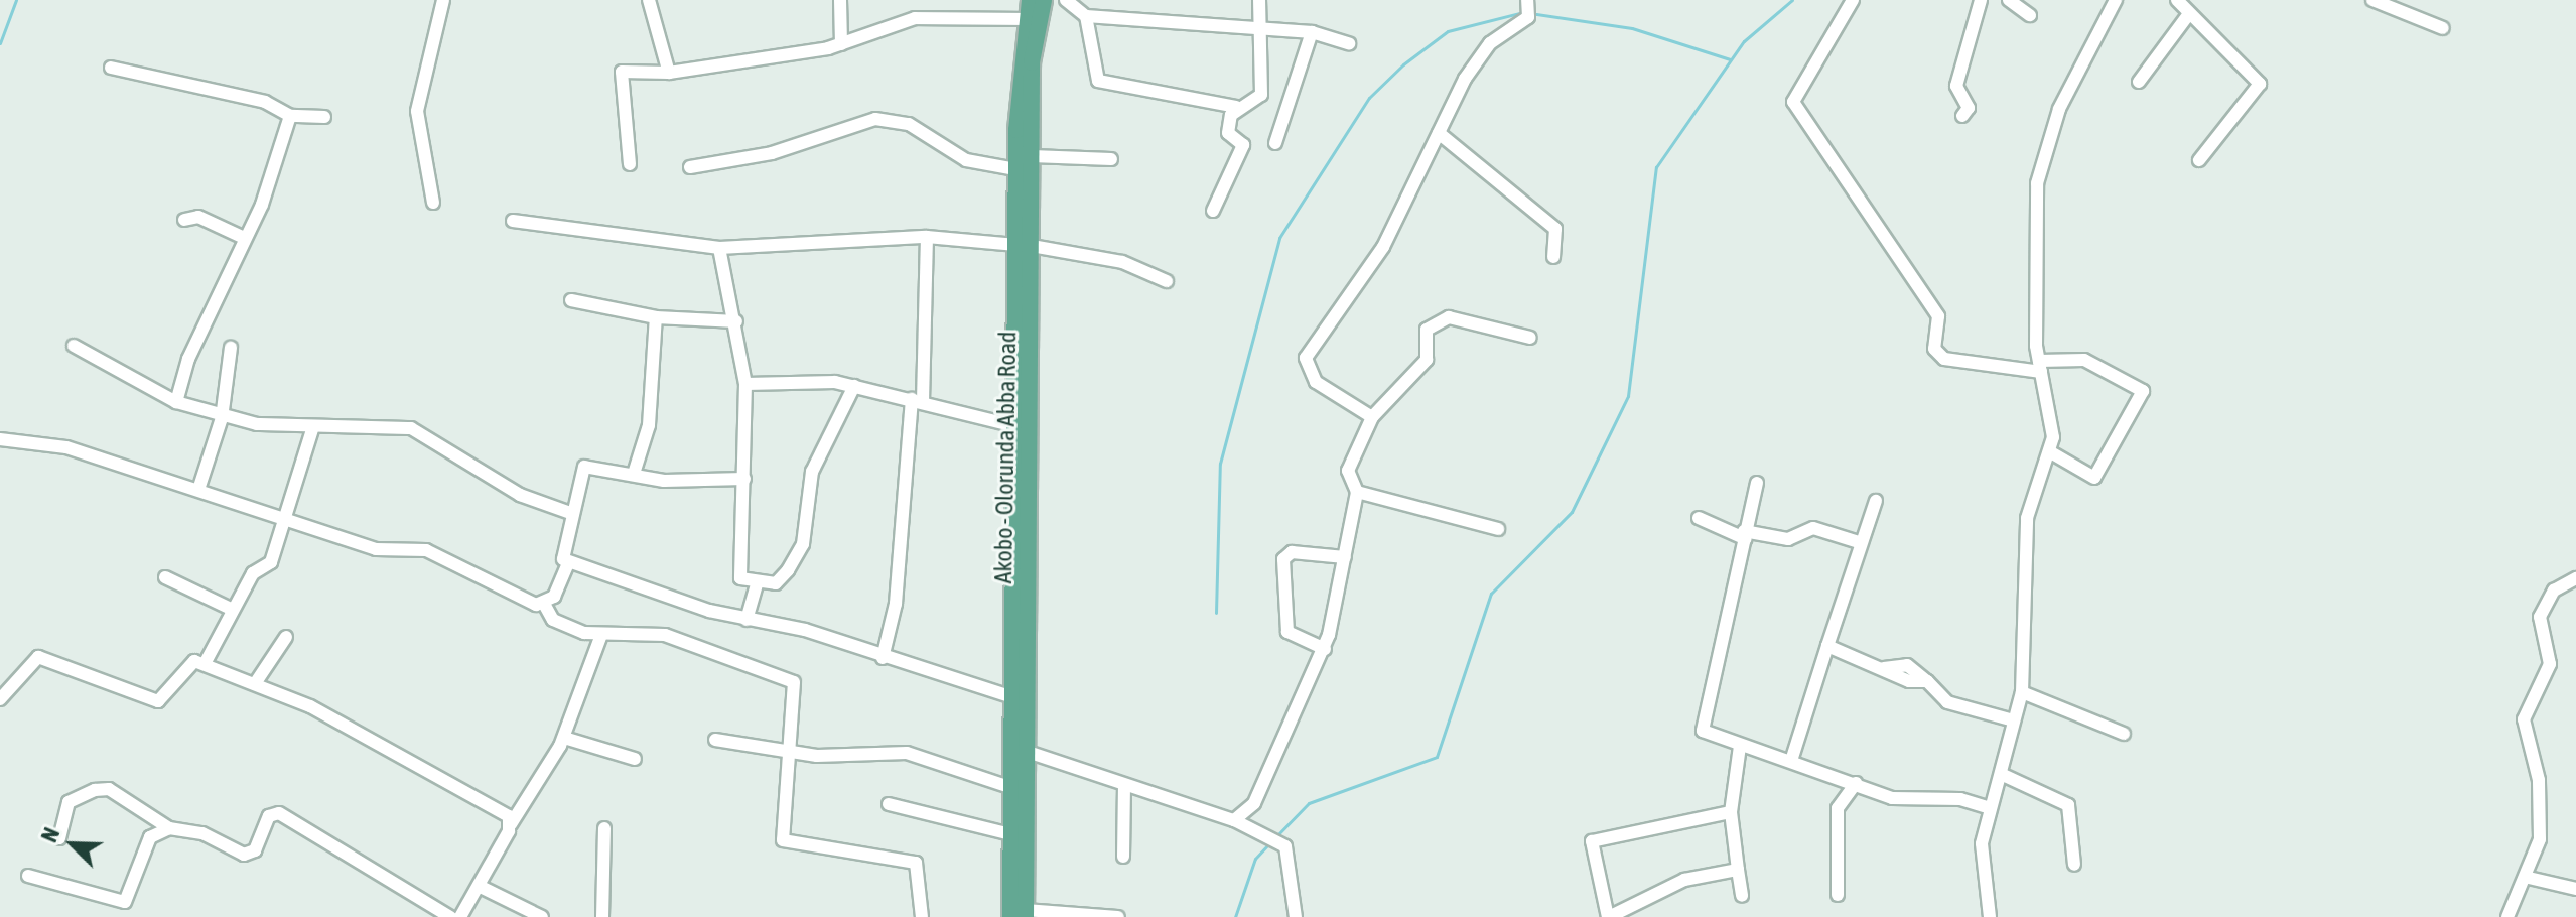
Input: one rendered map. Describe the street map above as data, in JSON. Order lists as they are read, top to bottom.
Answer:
{
  "streets": {
    "main road": ["Akobo - Olorunda Abba Road"]
  },
  "north": "top left"
}
